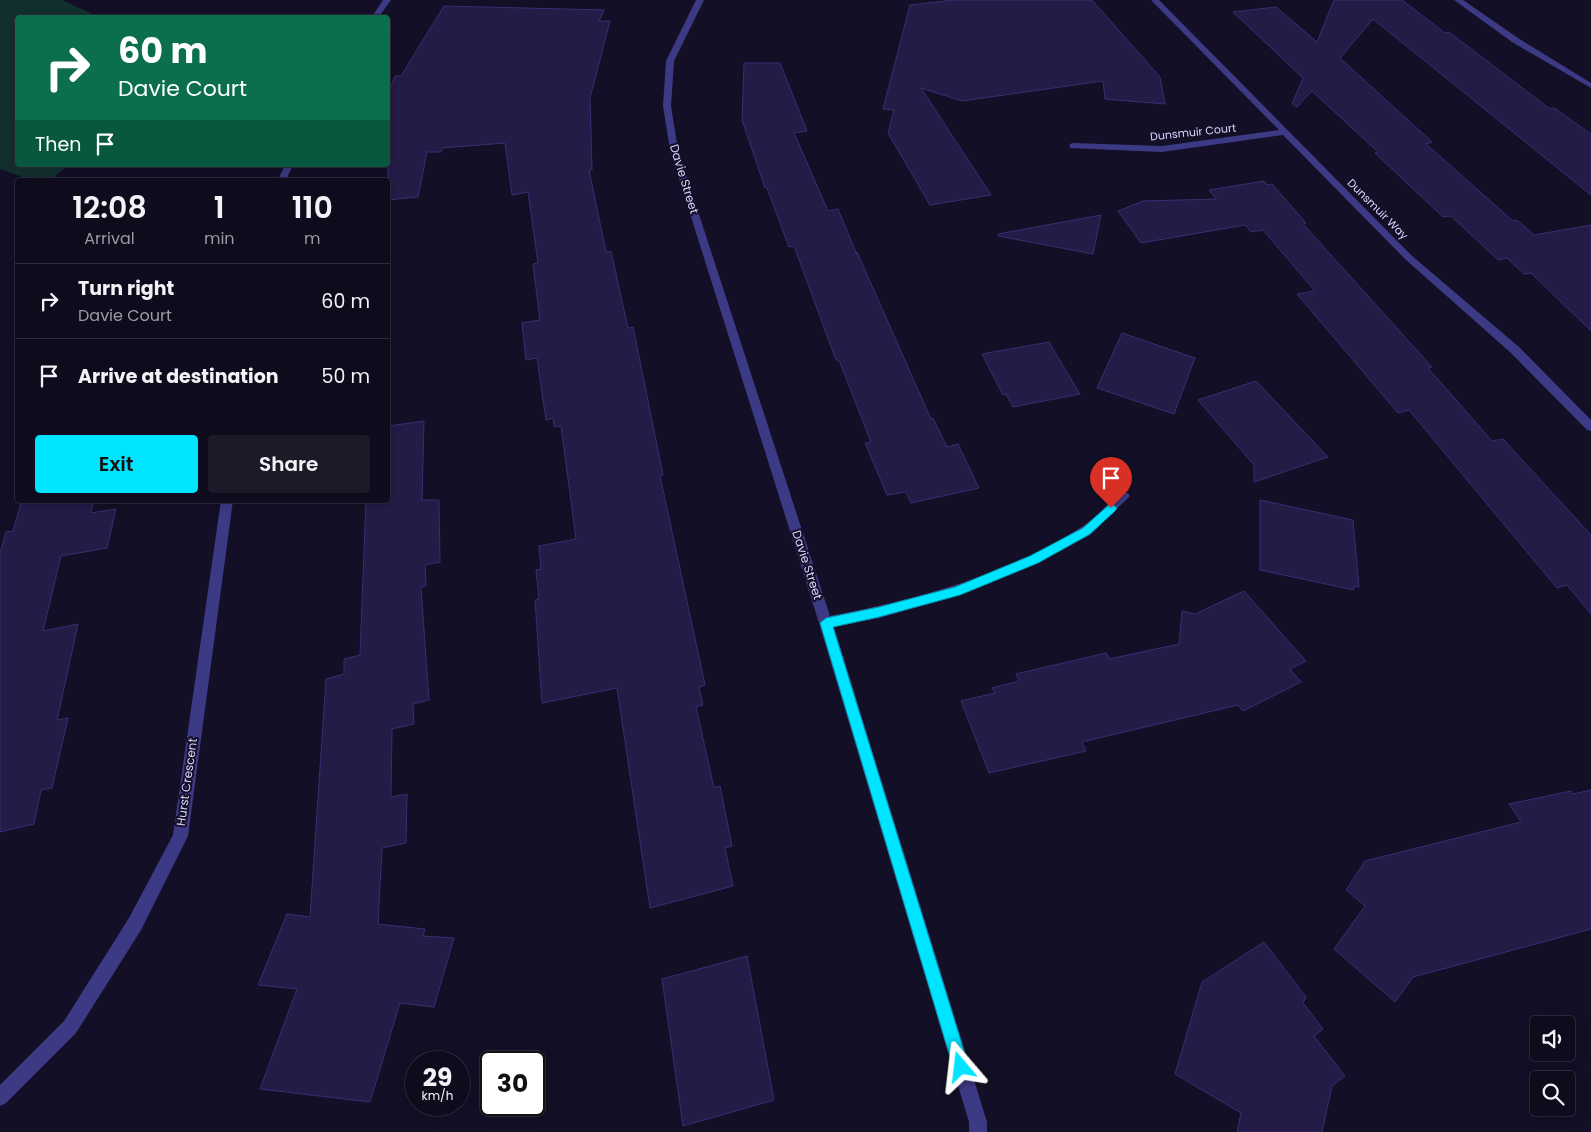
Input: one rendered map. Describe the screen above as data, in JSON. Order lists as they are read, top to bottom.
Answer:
{
  "streets": {
    "street": [
      "Dunsmuir Court",
      "Davie Street",
      "Dunsmuir Way",
      "Hurst Crescent"
    ]
  },
  "crossings": [
    ["Dunsmuir Court", "Dunsmuir Way"]
  ],
  "page": {
    "turn": ["60 m", "Davie Court"],
    "then": "Then",
    "eta": [
      "12:08",
      "Arrival",
      "1",
      "min",
      "110",
      "m"
    ],
    "list": [
      {
        "name": "Turn right",
        "note": "Davie Court",
        "value": "60 m"
      },
      {
        "name": "Arrive at destination",
        "value": "50 m"
      }
    ],
    "buttons": ["Exit", "Share"],
    "speed": "29 km/h",
    "limit": "30"
  }
}
